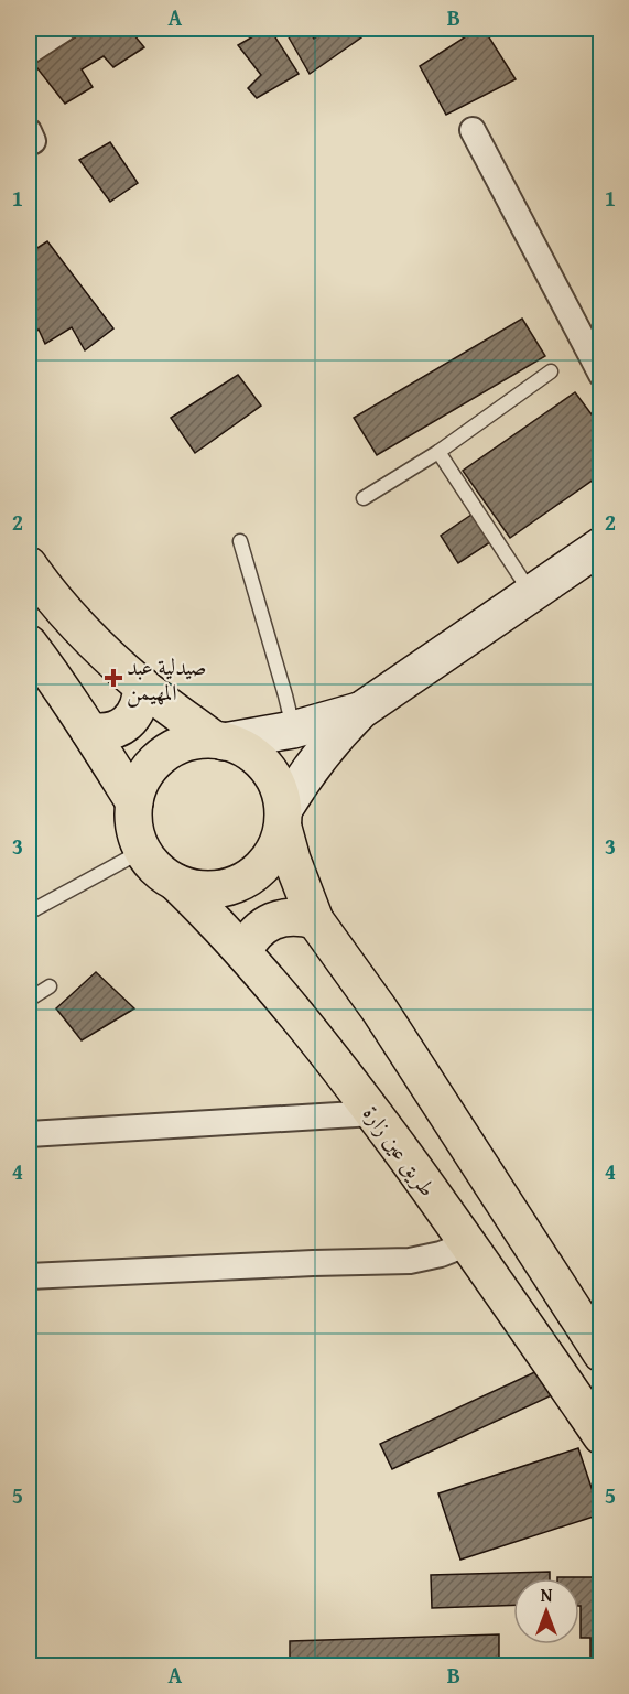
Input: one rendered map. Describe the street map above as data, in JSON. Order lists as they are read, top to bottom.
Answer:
{
  "streets": {
    "main road": ["طريق عين زارة"]
  },
  "places": {
    "health": ["صيدلية عبد المهيمن"]
  },
  "north": "top",
  "grid": {
    "columns": ["A", "B"],
    "rows": [
      "1",
      "2",
      "3",
      "4",
      "5"
    ]
  }
}
